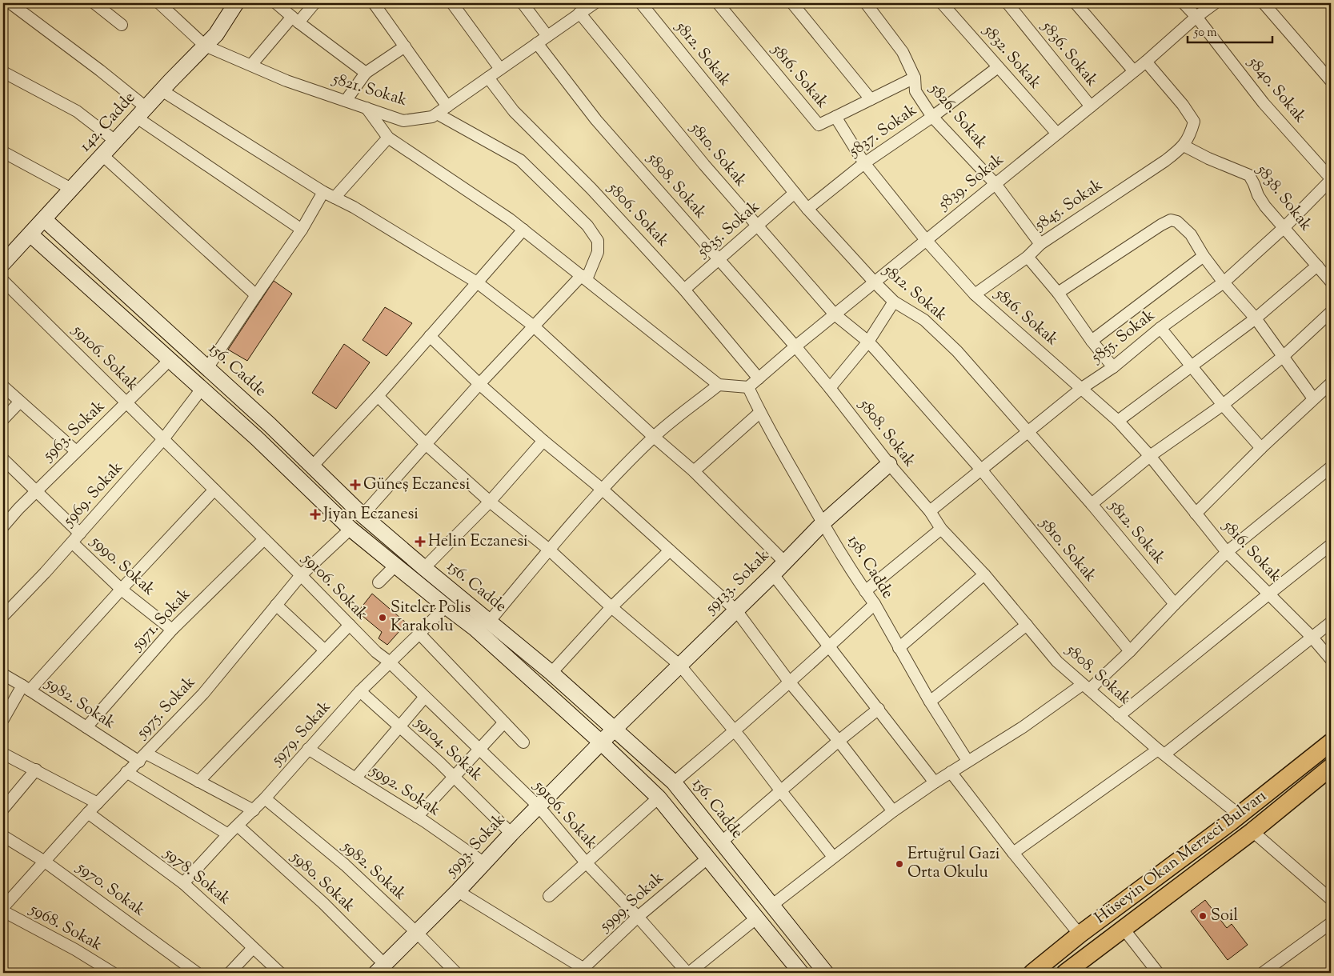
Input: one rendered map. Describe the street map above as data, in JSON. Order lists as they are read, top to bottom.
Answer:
{
  "streets": {
    "main road": ["Hüseyin Okan Merzeci Bulvarı"],
    "street": [
      "5812. Sokak",
      "5836. Sokak",
      "5832. Sokak",
      "5816. Sokak",
      "5821. Sokak",
      "5840. Sokak",
      "5826. Sokak",
      "142. Cadde",
      "5837. Sokak",
      "5810. Sokak",
      "5839. Sokak",
      "5808. Sokak",
      "5838. Sokak",
      "5845. Sokak",
      "5806. Sokak",
      "5835. Sokak",
      "5855. Sokak",
      "59106. Sokak",
      "156. Cadde",
      "5963. Sokak",
      "5969. Sokak",
      "5990. Sokak",
      "158. Cadde",
      "59133. Sokak",
      "5971. Sokak",
      "5982. Sokak",
      "5975. Sokak",
      "5979. Sokak",
      "59104. Sokak",
      "5992. Sokak",
      "5993. Sokak",
      "5978. Sokak",
      "5980. Sokak",
      "5970. Sokak",
      "5999. Sokak",
      "5968. Sokak"
    ]
  },
  "crossings": [
    ["5812. Sokak", "5837. Sokak"],
    ["5812. Sokak", "5839. Sokak"],
    ["5812. Sokak", "5835. Sokak"],
    ["5812. Sokak", "5855. Sokak"],
    ["5836. Sokak", "5839. Sokak"],
    ["5832. Sokak", "5837. Sokak"],
    ["5832. Sokak", "5839. Sokak"],
    ["5816. Sokak", "5837. Sokak"],
    ["5816. Sokak", "5839. Sokak"],
    ["5816. Sokak", "5845. Sokak"],
    ["5816. Sokak", "5855. Sokak"],
    ["5821. Sokak", "142. Cadde"],
    ["5821. Sokak", "5810. Sokak"],
    ["5821. Sokak", "5808. Sokak"],
    ["5821. Sokak", "5806. Sokak"],
    ["5840. Sokak", "5839. Sokak"],
    ["5840. Sokak", "5855. Sokak"],
    ["5826. Sokak", "5837. Sokak"],
    ["5826. Sokak", "5839. Sokak"],
    ["5826. Sokak", "5845. Sokak"],
    ["142. Cadde", "156. Cadde"],
    ["5810. Sokak", "5839. Sokak"],
    ["5810. Sokak", "5835. Sokak"],
    ["5810. Sokak", "5855. Sokak"],
    ["5839. Sokak", "5808. Sokak"],
    ["5839. Sokak", "5806. Sokak"],
    ["5839. Sokak", "158. Cadde"],
    ["5808. Sokak", "5835. Sokak"],
    ["5808. Sokak", "5855. Sokak"],
    ["5808. Sokak", "59133. Sokak"],
    ["5808. Sokak", "Hüseyin Okan Merzeci Bulvarı"],
    ["5838. Sokak", "5845. Sokak"],
    ["5838. Sokak", "5855. Sokak"],
    ["5806. Sokak", "5835. Sokak"],
    ["59106. Sokak", "5963. Sokak"],
    ["59106. Sokak", "5969. Sokak"],
    ["59106. Sokak", "5971. Sokak"],
    ["59106. Sokak", "5975. Sokak"],
    ["59106. Sokak", "5979. Sokak"],
    ["59106. Sokak", "5993. Sokak"],
    ["59106. Sokak", "5999. Sokak"],
    ["156. Cadde", "5963. Sokak"],
    ["156. Cadde", "5969. Sokak"],
    ["156. Cadde", "59133. Sokak"],
    ["156. Cadde", "5975. Sokak"],
    ["156. Cadde", "5979. Sokak"],
    ["156. Cadde", "5993. Sokak"],
    ["156. Cadde", "5999. Sokak"],
    ["5963. Sokak", "5990. Sokak"],
    ["5969. Sokak", "5990. Sokak"],
    ["5990. Sokak", "5971. Sokak"],
    ["158. Cadde", "59133. Sokak"],
    ["59133. Sokak", "5993. Sokak"],
    ["5971. Sokak", "5982. Sokak"],
    ["5982. Sokak", "5975. Sokak"],
    ["5982. Sokak", "5979. Sokak"],
    ["5982. Sokak", "5993. Sokak"],
    ["5975. Sokak", "5978. Sokak"],
    ["5975. Sokak", "5970. Sokak"],
    ["5979. Sokak", "59104. Sokak"],
    ["5979. Sokak", "5992. Sokak"],
    ["5979. Sokak", "5978. Sokak"],
    ["5979. Sokak", "5980. Sokak"],
    ["59104. Sokak", "5993. Sokak"],
    ["5992. Sokak", "5993. Sokak"],
    ["5993. Sokak", "5980. Sokak"]
  ],
  "places": {
    "health": ["Güneş Eczanesi", "Jiyan Eczanesi", "Helin Eczanesi"],
    "other": ["Siteler Polis Karakolu", "Ertuğrul Gazi Orta Okulu", "Soil"]
  },
  "scale_bar": "50 m"
}
